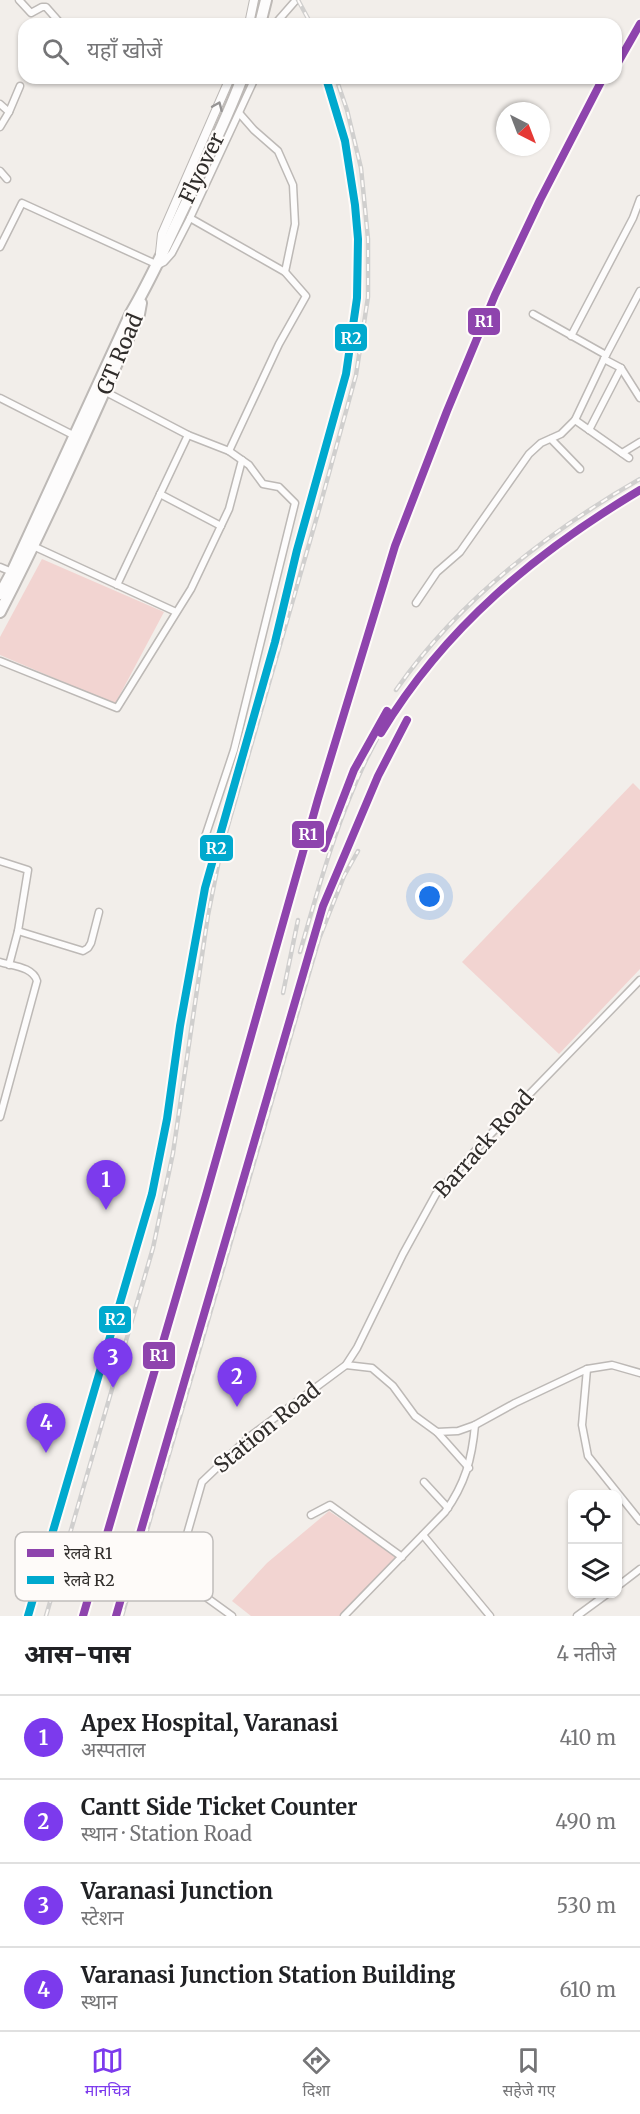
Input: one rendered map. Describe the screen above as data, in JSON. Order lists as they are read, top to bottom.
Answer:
{
  "streets": {
    "highway": ["Flyover", "GT Road"],
    "street": ["Barrack Road", "Station Road"]
  },
  "crossings": [
    ["Flyover", "GT Road"],
    ["Barrack Road", "Station Road"]
  ],
  "lines": ["rail line R1", "rail line R2"],
  "legend": ["रेलवे R1", "रेलवे R2"],
  "north": "bottom right",
  "page": {
    "search": "यहाँ खोजें",
    "pins": [
      "1",
      "3",
      "2",
      "4"
    ],
    "heading": ["आस-पास", "4 नतीजे"],
    "list": [
      {
        "mark": "1",
        "name": "Apex Hospital, Varanasi",
        "note": "अस्पताल",
        "value": "410 m"
      },
      {
        "mark": "2",
        "name": "Cantt Side Ticket Counter",
        "note": "स्थान · Station Road",
        "value": "490 m"
      },
      {
        "mark": "3",
        "name": "Varanasi Junction",
        "note": "स्टेशन",
        "value": "530 m"
      },
      {
        "mark": "4",
        "name": "Varanasi Junction Station Building",
        "note": "स्थान",
        "value": "610 m"
      }
    ],
    "nav": ["मानचित्र", "दिशा", "सहेजे गए"]
  }
}
